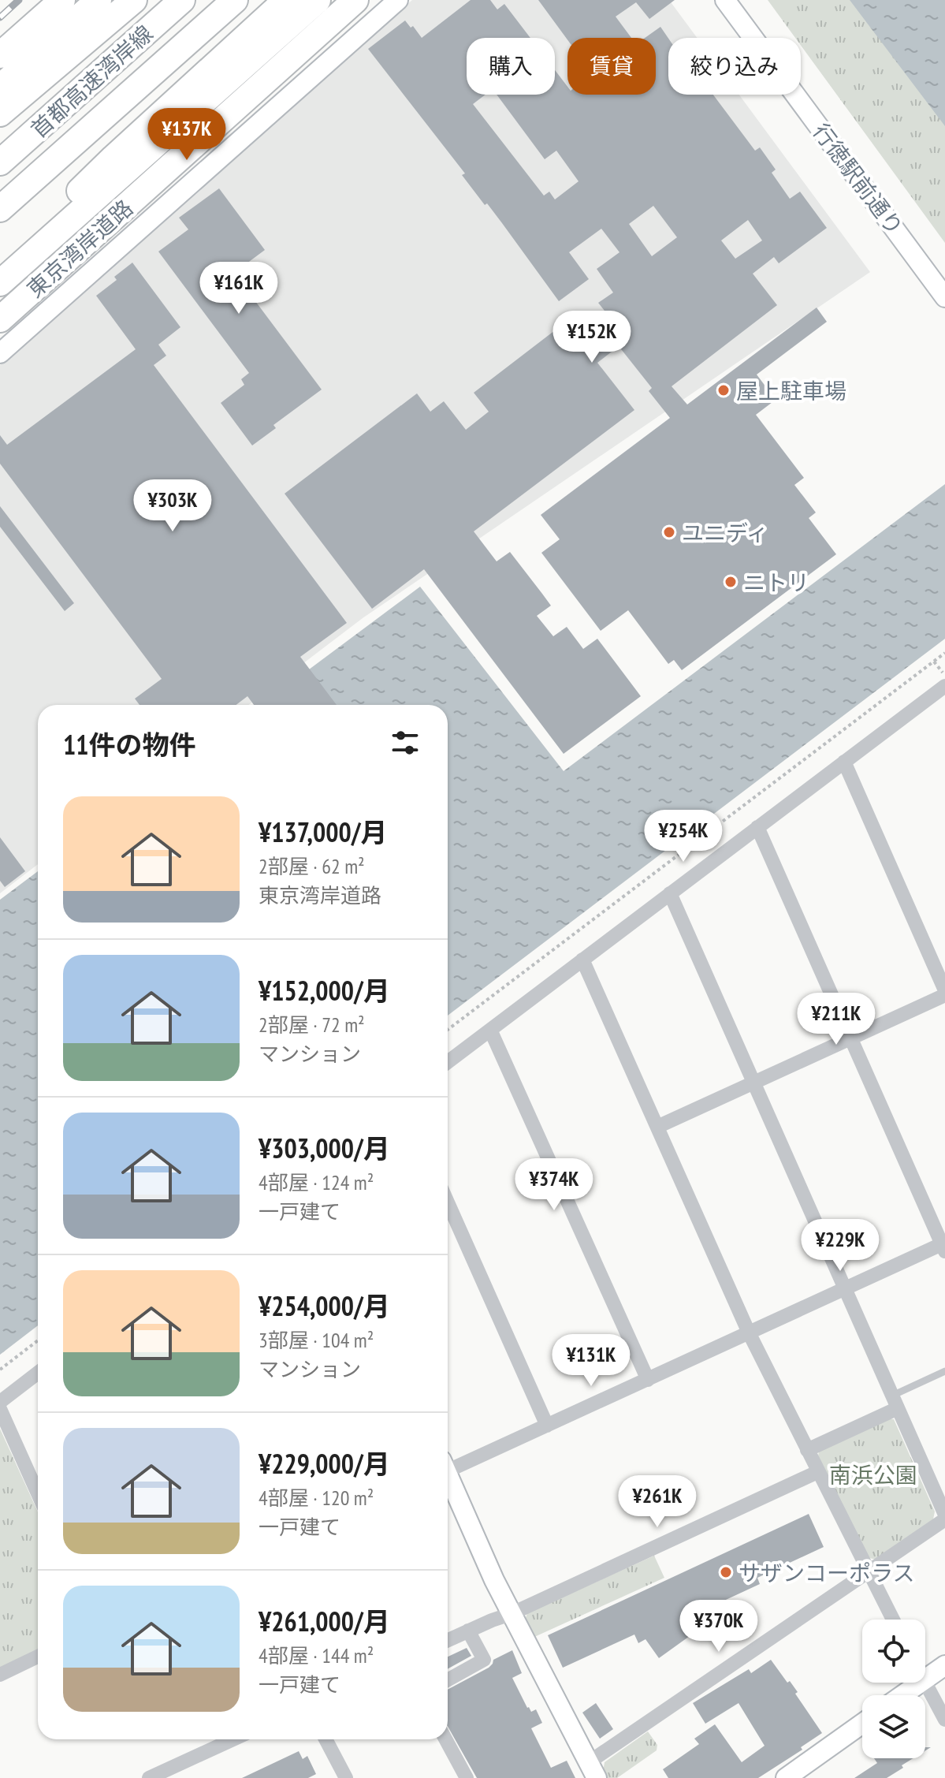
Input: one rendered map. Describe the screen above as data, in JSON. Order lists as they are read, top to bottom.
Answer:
{
  "streets": {
    "highway": ["首都高速湾岸線", "東京湾岸道路"],
    "street": ["行徳駅前通り"]
  },
  "parks": ["南浜公園"],
  "places": [
    "屋上駐車場",
    "ユニディ",
    "ニトリ",
    "サザンコーポラス"
  ],
  "page": {
    "chip": ["購入", "賃貸", "絞り込み"],
    "price": [
      "¥137K",
      "¥161K",
      "¥152K",
      "¥303K",
      "¥254K",
      "¥211K",
      "¥374K",
      "¥229K",
      "¥131K",
      "¥261K",
      "¥370K"
    ],
    "heading": "11件の物件",
    "list": [
      {
        "name": "¥137,000/月",
        "note": "2部屋 · 62 m² · 東京湾岸道路"
      },
      {
        "name": "¥152,000/月",
        "note": "2部屋 · 72 m² · マンション"
      },
      {
        "name": "¥303,000/月",
        "note": "4部屋 · 124 m² · 一戸建て"
      },
      {
        "name": "¥254,000/月",
        "note": "3部屋 · 104 m² · マンション"
      },
      {
        "name": "¥229,000/月",
        "note": "4部屋 · 120 m² · 一戸建て"
      },
      {
        "name": "¥261,000/月",
        "note": "4部屋 · 144 m² · 一戸建て"
      }
    ]
  }
}
